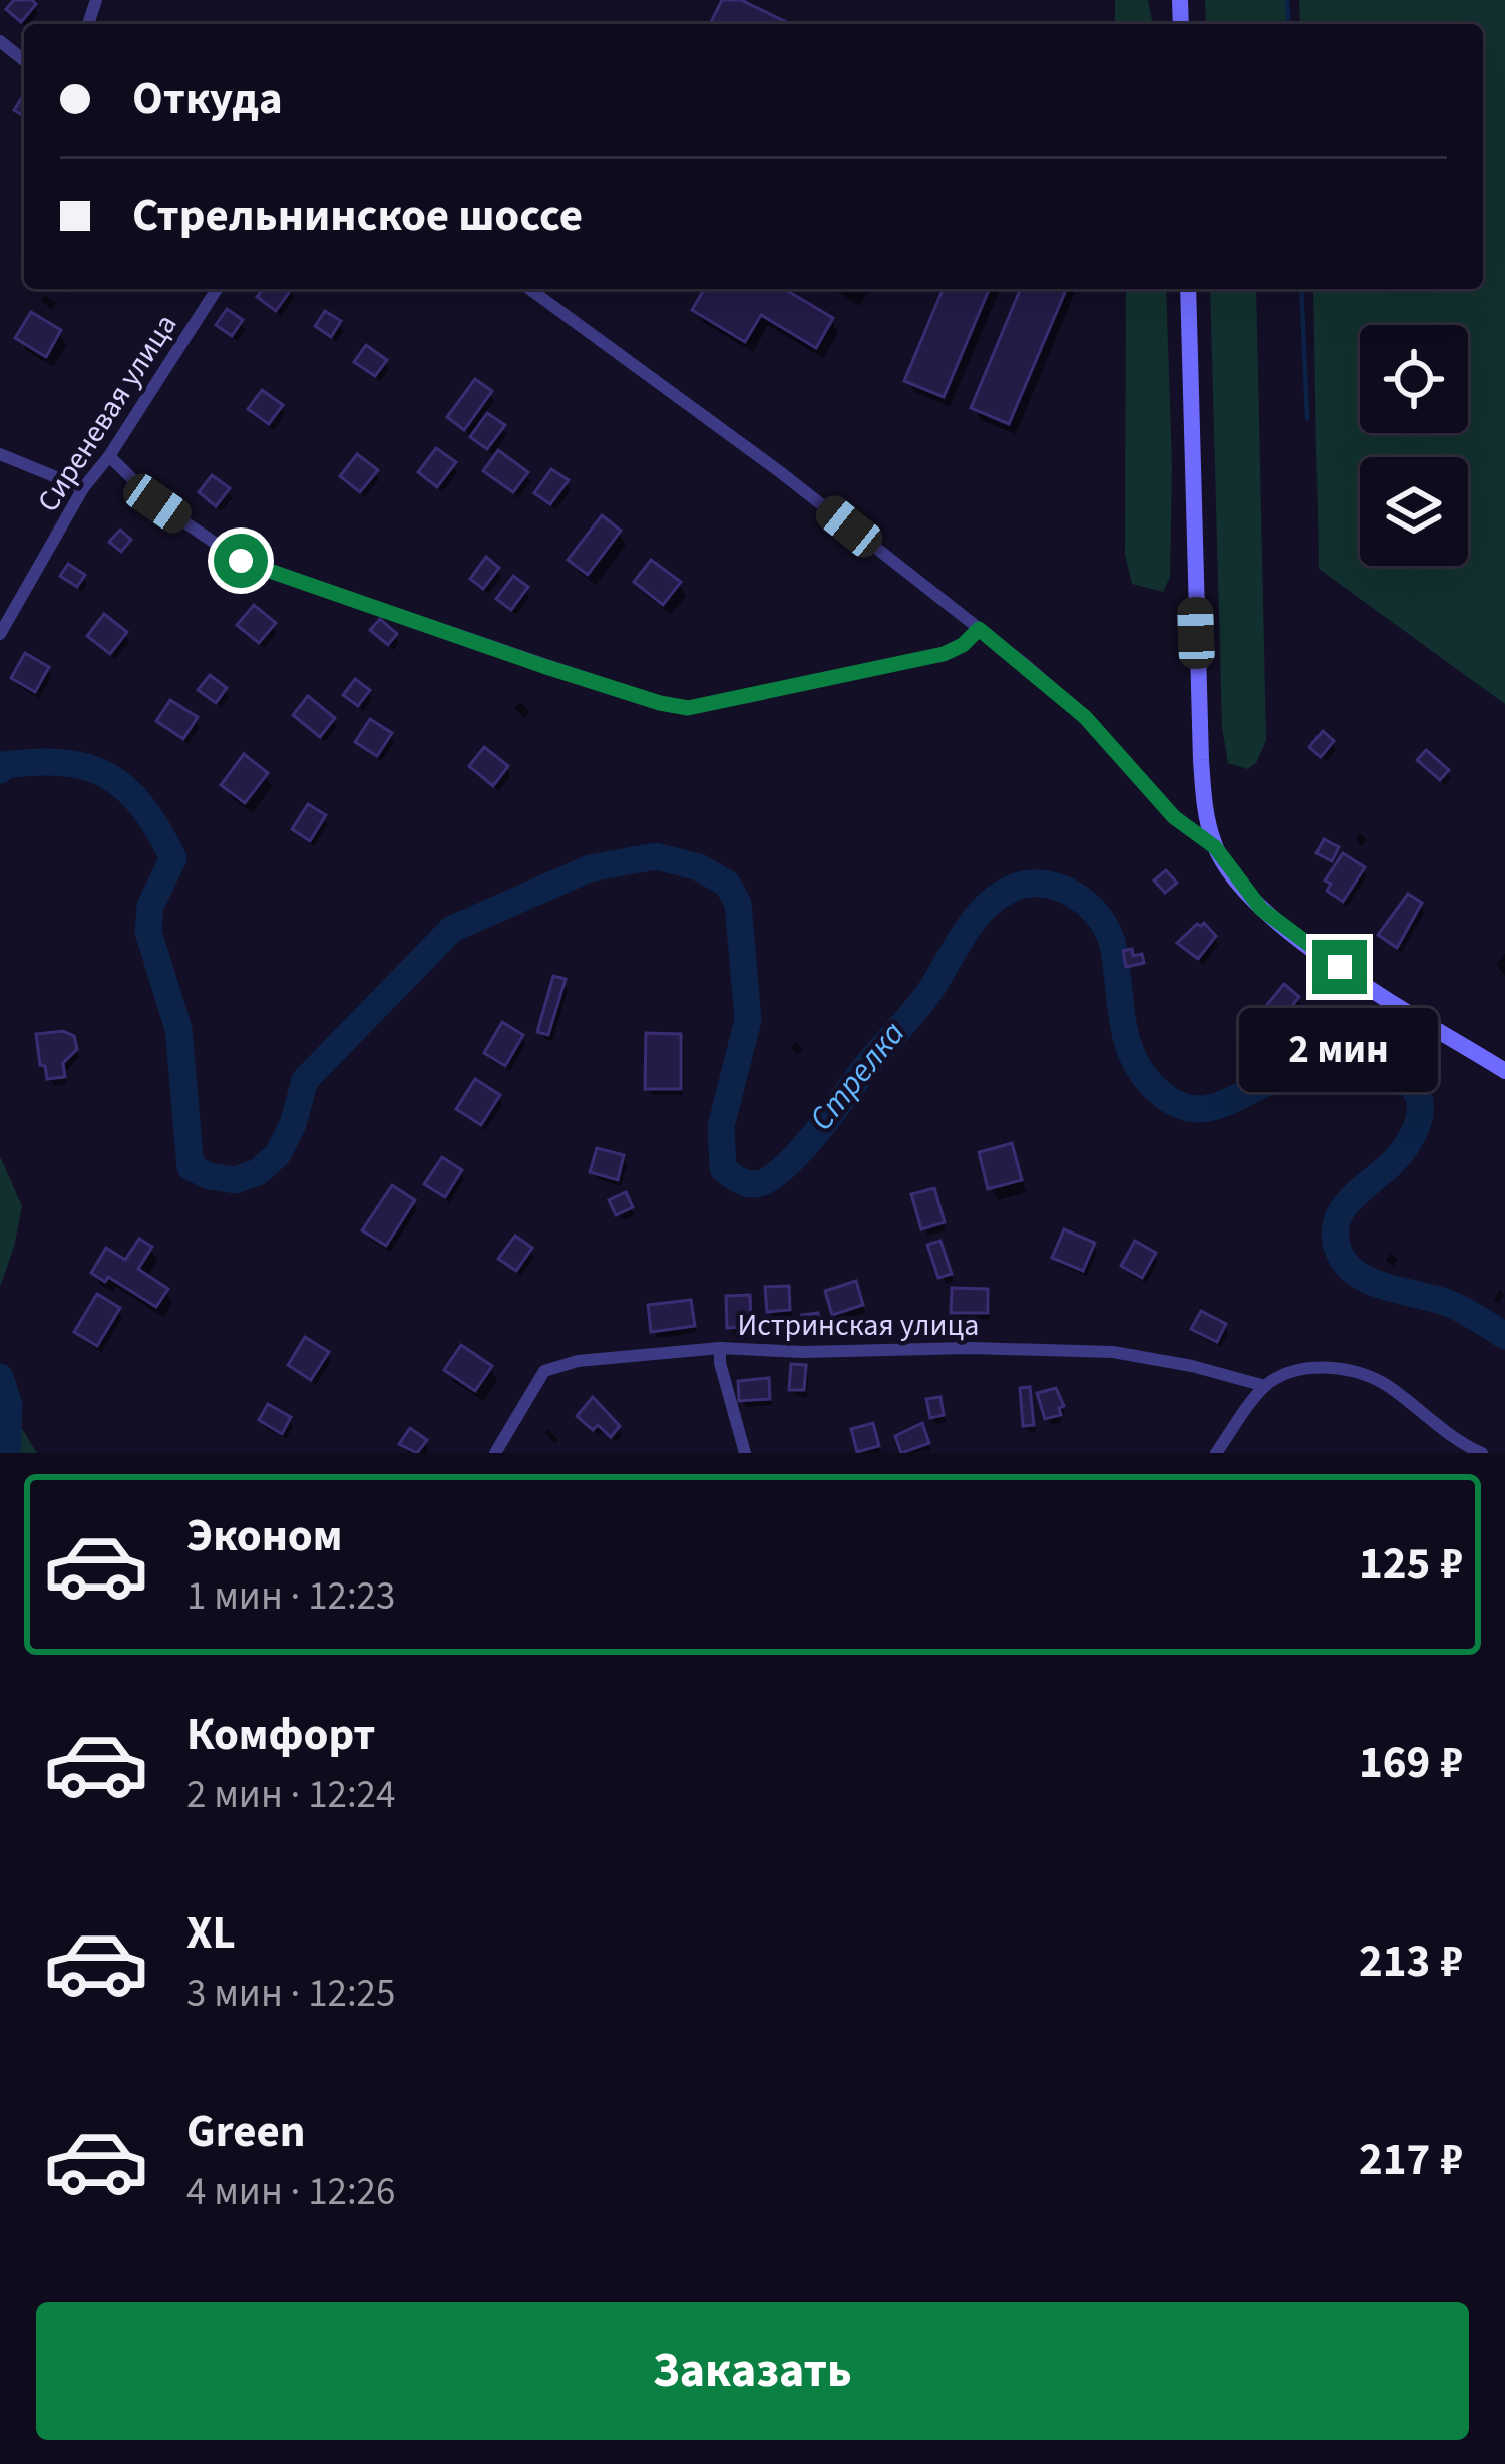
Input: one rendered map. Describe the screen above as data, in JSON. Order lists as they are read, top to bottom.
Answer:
{
  "streets": {
    "street": ["Сиреневая улица", "Истринская улица"]
  },
  "water": ["Стрелка"],
  "page": {
    "banner": ["Откуда", "Стрельнинское шоссе"],
    "bubble": "2 мин",
    "list": [
      {
        "name": "Эконом",
        "note": "1 мин · 12:23",
        "value": "125 ₽"
      },
      {
        "name": "Комфорт",
        "note": "2 мин · 12:24",
        "value": "169 ₽"
      },
      {
        "name": "XL",
        "note": "3 мин · 12:25",
        "value": "213 ₽"
      },
      {
        "name": "Green",
        "note": "4 мин · 12:26",
        "value": "217 ₽"
      }
    ],
    "buttons": "Заказать"
  }
}
